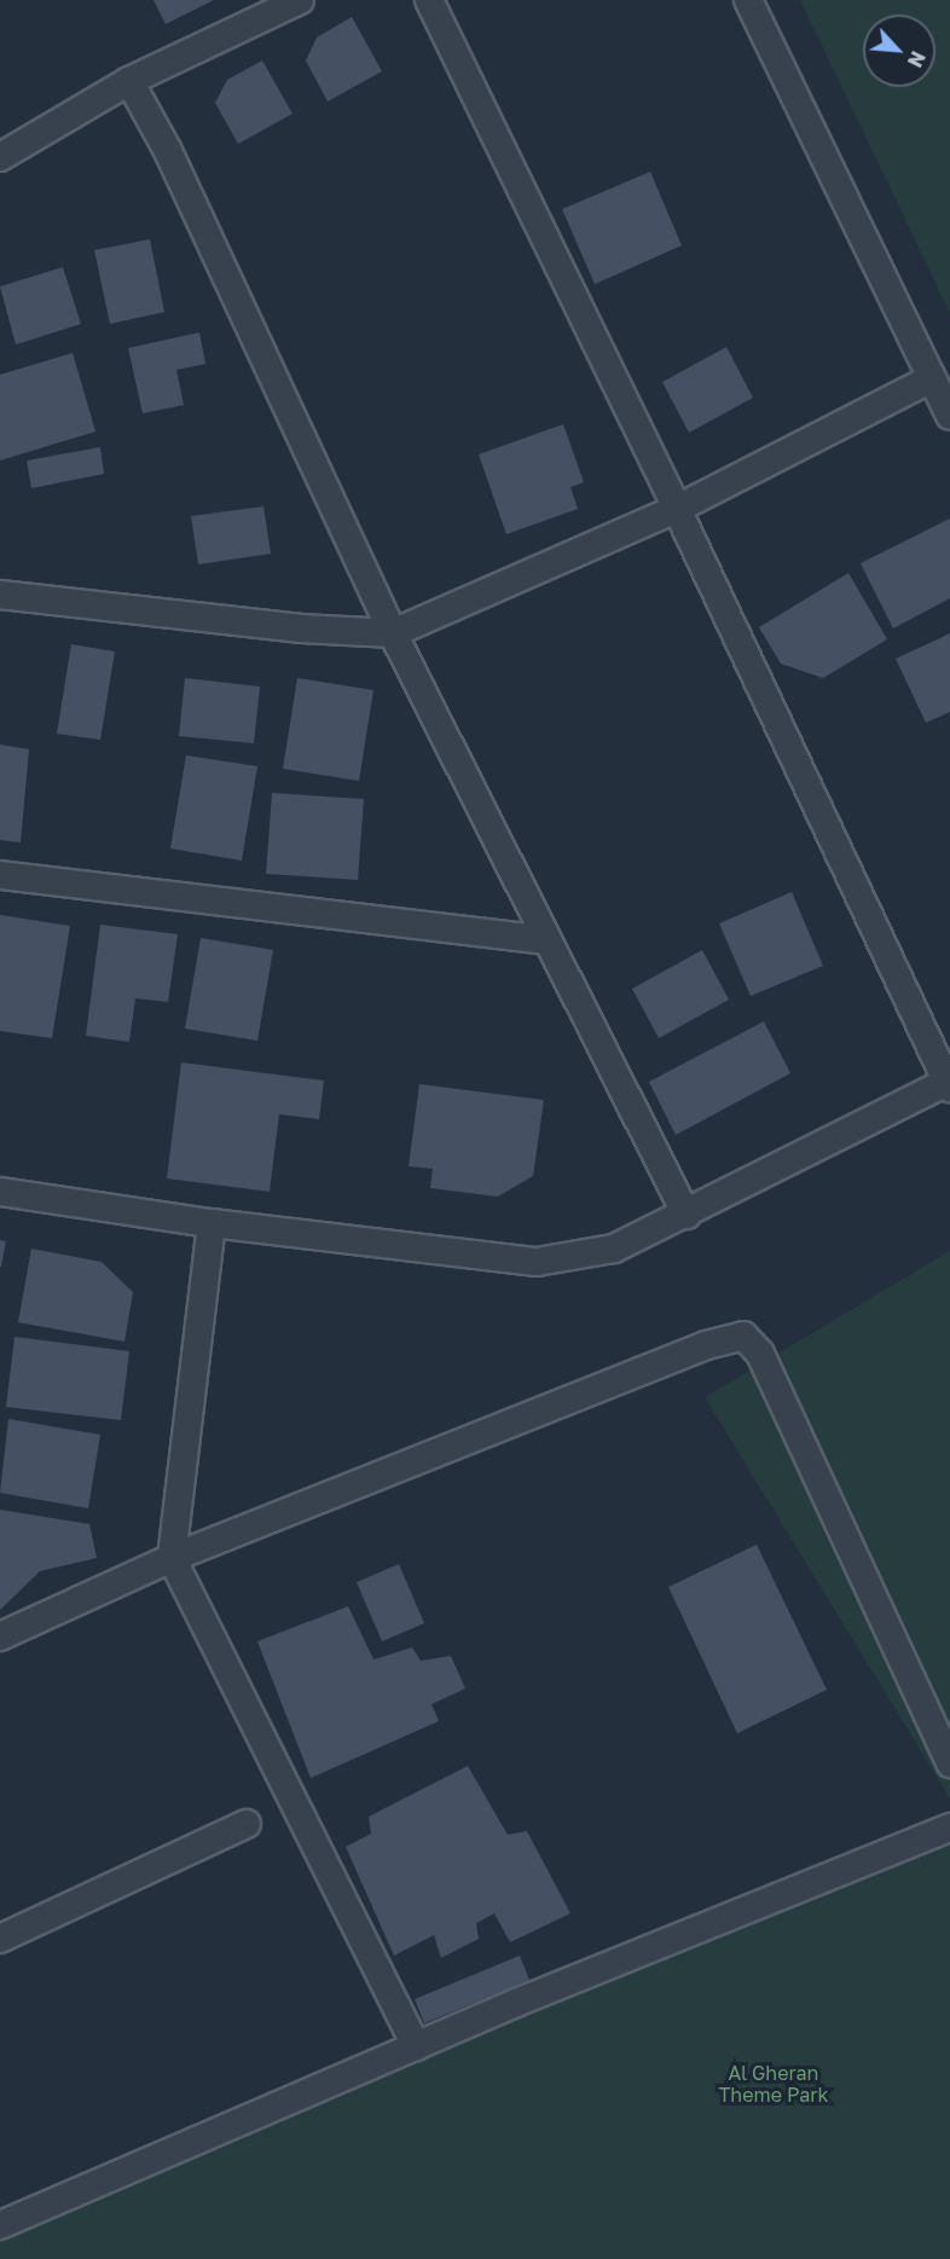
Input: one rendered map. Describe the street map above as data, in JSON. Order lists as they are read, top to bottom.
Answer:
{
  "parks": ["Al Gheran Theme Park"],
  "north": "bottom right"
}
